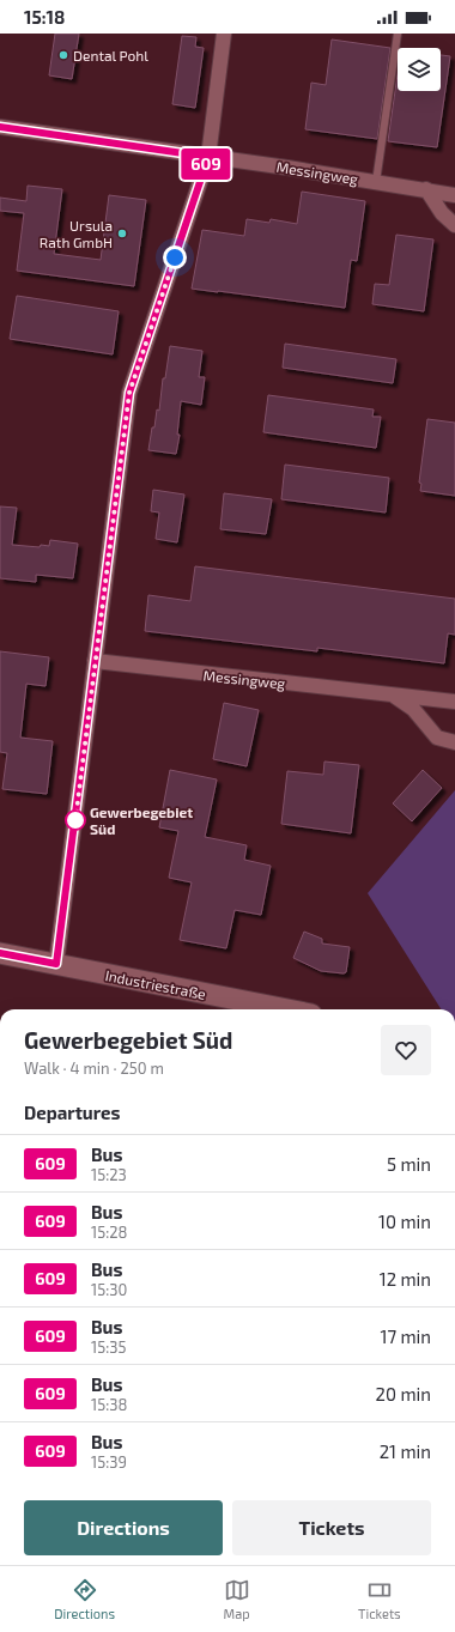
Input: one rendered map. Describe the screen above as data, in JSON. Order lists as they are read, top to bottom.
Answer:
{
  "streets": {
    "street": ["Messingweg", "Industriestraße"]
  },
  "places": ["Dental Pohl", "Ursula Rath GmbH", "Gewerbegebiet Süd"],
  "lines": ["bus line 609"],
  "page": {
    "status": "15:18",
    "on_map": "609",
    "heading": [
      ["Gewerbegebiet Süd", "Walk · 4 min · 250 m"],
      "Departures"
    ],
    "list": [
      {
        "mark": "609",
        "name": "Bus",
        "note": "15:23",
        "value": "5 min"
      },
      {
        "mark": "609",
        "name": "Bus",
        "note": "15:28",
        "value": "10 min"
      },
      {
        "mark": "609",
        "name": "Bus",
        "note": "15:30",
        "value": "12 min"
      },
      {
        "mark": "609",
        "name": "Bus",
        "note": "15:35",
        "value": "17 min"
      },
      {
        "mark": "609",
        "name": "Bus",
        "note": "15:38",
        "value": "20 min"
      },
      {
        "mark": "609",
        "name": "Bus",
        "note": "15:39",
        "value": "21 min"
      }
    ],
    "buttons": ["Directions", "Tickets"],
    "tabs": ["Directions", "Map", "Tickets"]
  }
}
